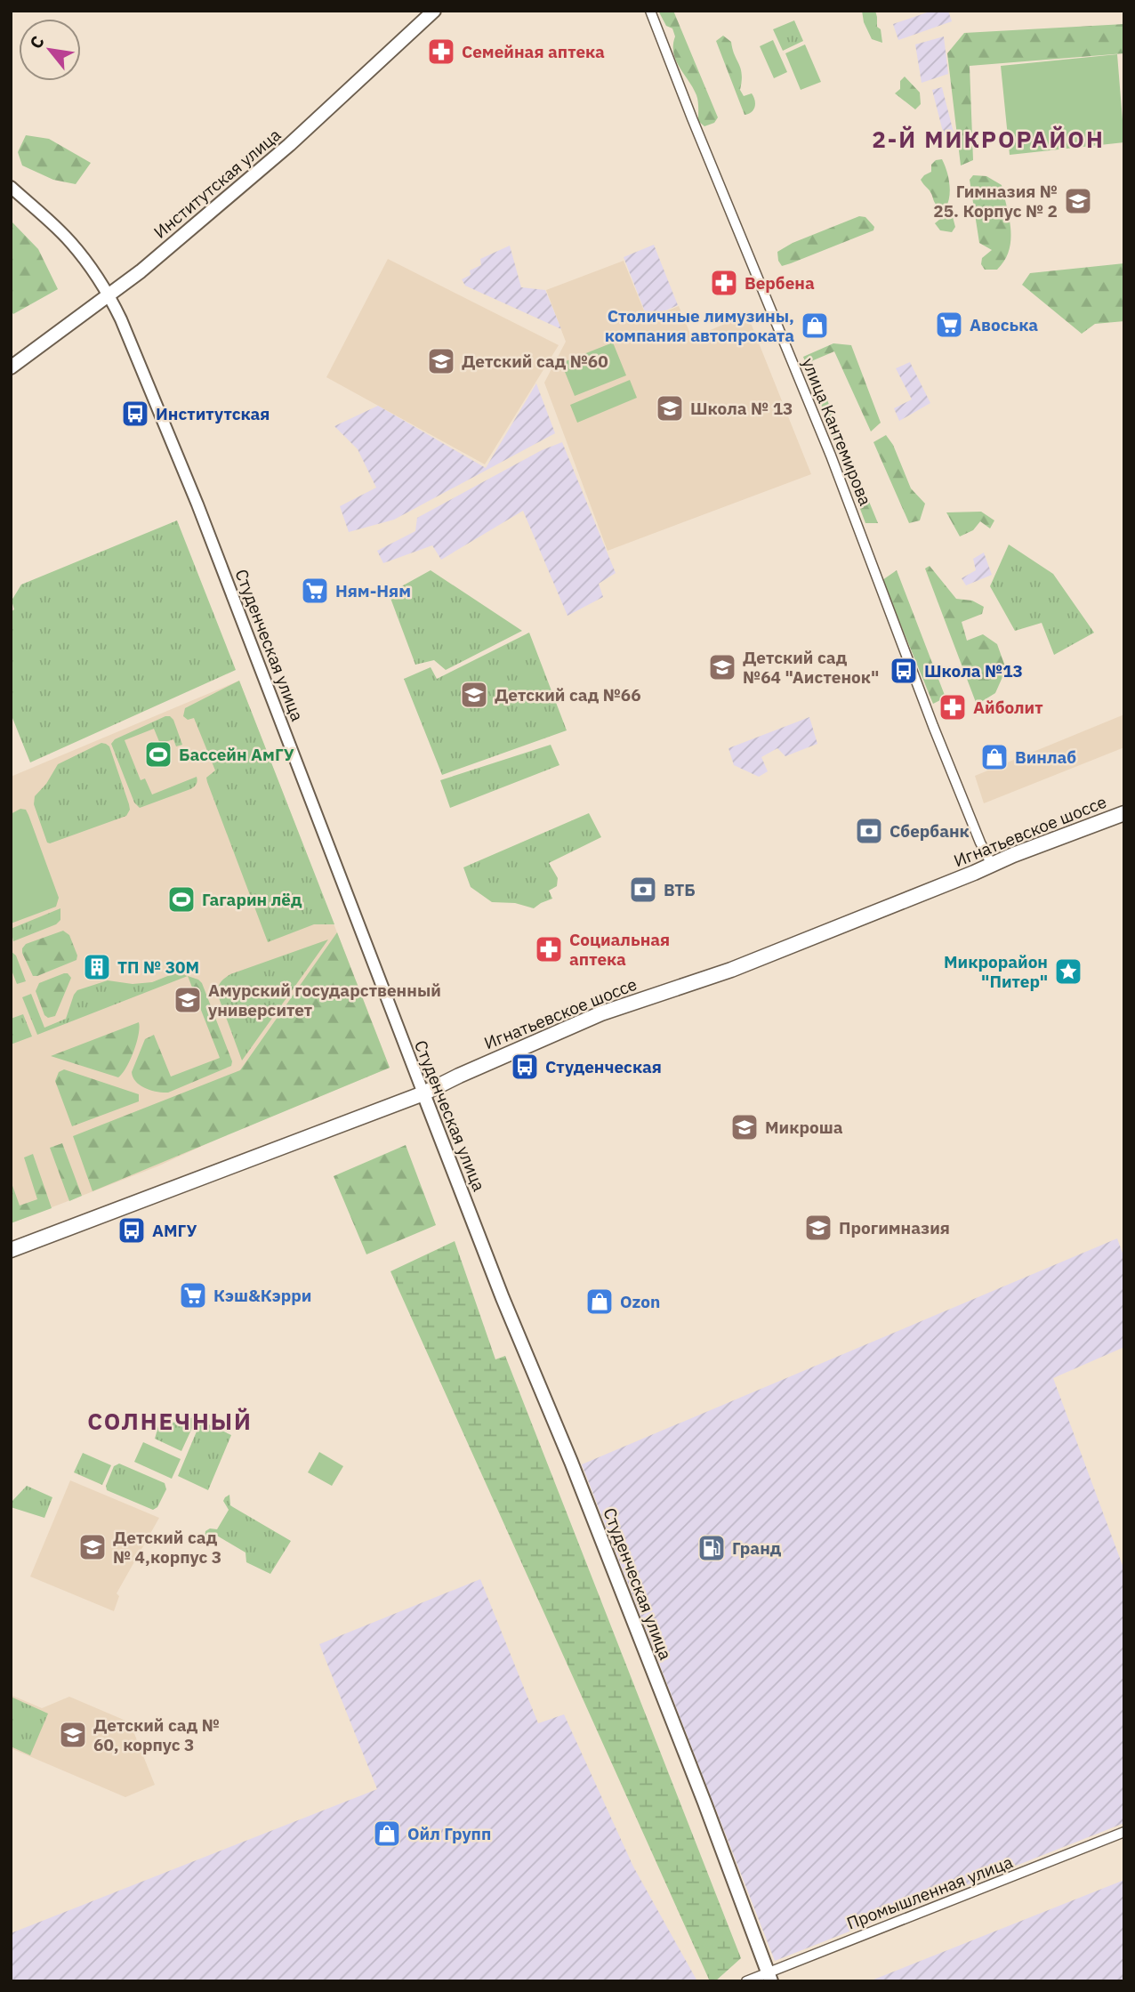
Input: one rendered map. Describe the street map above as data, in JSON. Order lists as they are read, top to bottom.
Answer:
{
  "streets": {
    "main road": ["Институтская улица", "Студенческая улица", "Игнатьевское шоссе"],
    "street": ["улица Кантемирова", "Промышленная улица"]
  },
  "crossings": [
    ["Институтская улица", "Студенческая улица"],
    ["улица Кантемирова", "Игнатьевское шоссе"],
    ["Студенческая улица", "Игнатьевское шоссе"],
    ["Студенческая улица", "Промышленная улица"]
  ],
  "districts": ["2-Й МИКРОРАЙОН", "СОЛНЕЧНЫЙ"],
  "places": {
    "pharmacy": [
      "Семейная аптека",
      "Вербена",
      "Айболит",
      "Социальная аптека"
    ],
    "school or university": [
      "Гимназия № 25. Корпус № 2",
      "Детский сад №60",
      "Школа № 13",
      "Детский сад №64 \"Аистенок\"",
      "Детский сад №66",
      "Амурский государственный университет",
      "Микроша",
      "Прогимназия",
      "Детский сад № 4,корпус 3",
      "Детский сад № 60, корпус 3"
    ],
    "supermarket": ["Авоська", "Ням-Ням", "Кэш&Кэрри"],
    "shop": [
      "Столичные лимузины, компания автопроката",
      "Винлаб",
      "Ozon",
      "Ойл Групп"
    ],
    "bus stop": [
      "Институтская",
      "Школа №13",
      "Студенческая",
      "АМГУ"
    ],
    "sports": ["Бассейн АмГУ", "Гагарин лёд"],
    "bank": ["Сбербанк", "ВТБ"],
    "building": ["ТП № 30М"],
    "place": ["Микрорайон \"Питер\""],
    "fuel station": ["Гранд"]
  },
  "north": "top left"
}
